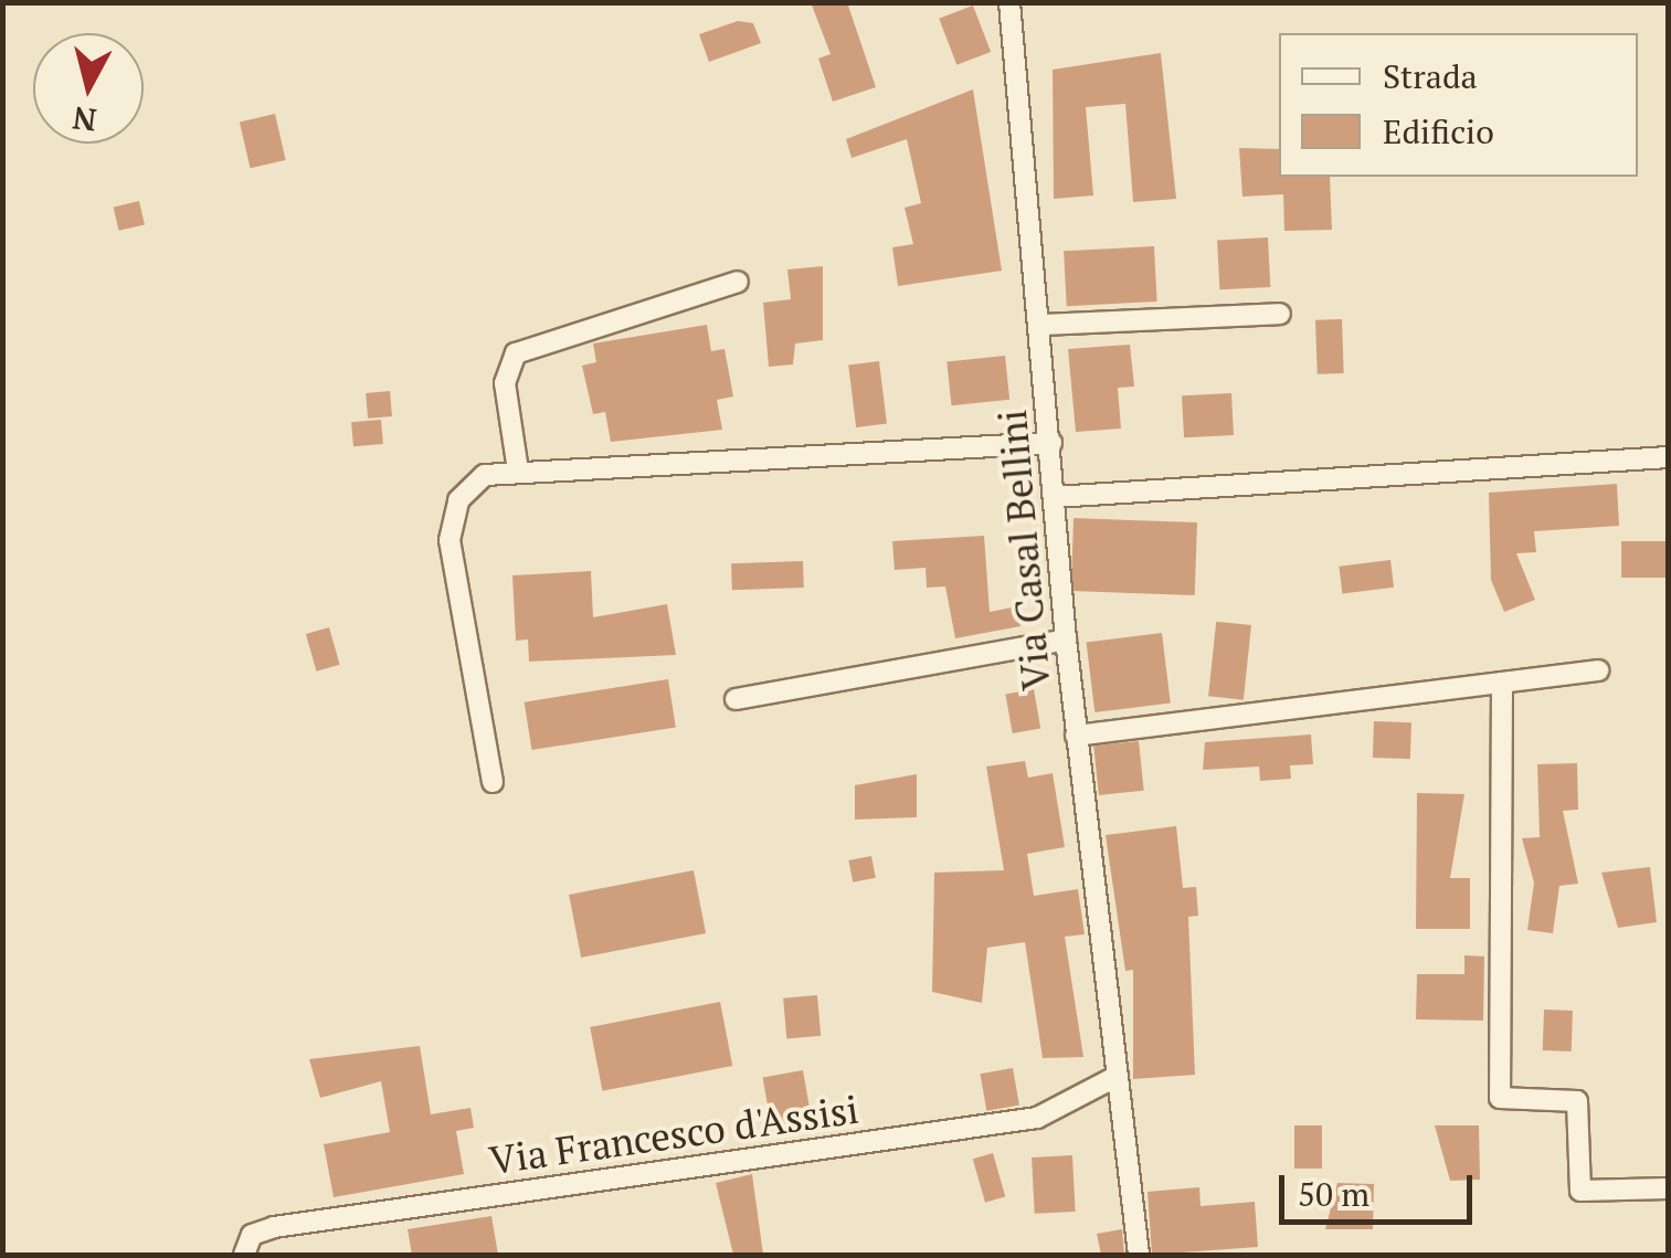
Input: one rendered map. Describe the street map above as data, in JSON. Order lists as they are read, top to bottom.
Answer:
{
  "streets": {
    "street": ["Via Casal Bellini", "Via Francesco d'Assisi"]
  },
  "crossings": [
    ["Via Casal Bellini", "Via Francesco d'Assisi"]
  ],
  "legend": ["Strada", "Edificio"],
  "scale_bar": "50 m",
  "north": "bottom"
}
